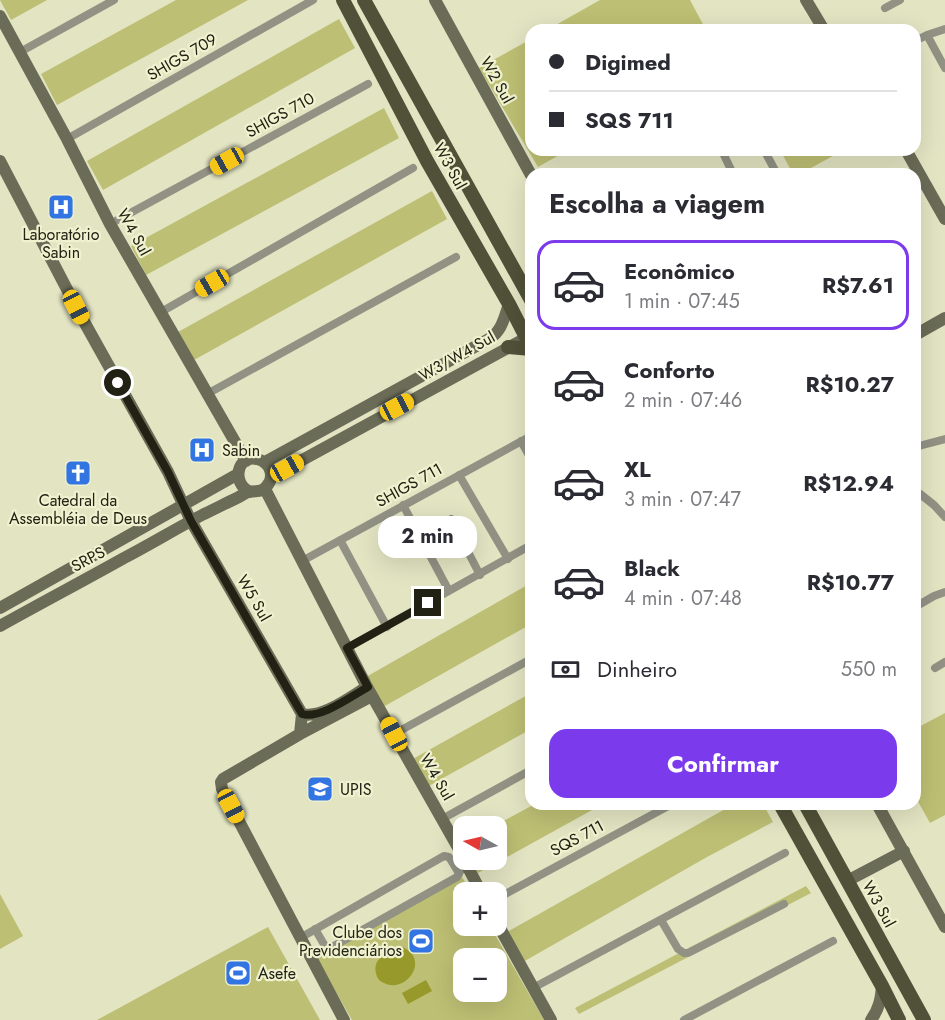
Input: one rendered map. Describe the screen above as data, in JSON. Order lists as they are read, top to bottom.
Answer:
{
  "streets": {
    "main road": [
      "W2 Sul",
      "W3 Sul",
      "W4 Sul",
      "W3/W4 Sul",
      "SRPS",
      "W5 Sul"
    ],
    "street": [
      "SHIGS 709",
      "SHIGS 710",
      "SHIGS 711",
      "SQS 711"
    ]
  },
  "crossings": [
    ["SHIGS 709", "W4 Sul"],
    ["SHIGS 710", "W4 Sul"],
    ["W3 Sul", "W3/W4 Sul"],
    ["W4 Sul", "W3/W4 Sul"],
    ["W4 Sul", "SHIGS 711"],
    ["W4 Sul", "SRPS"],
    ["W3/W4 Sul", "SRPS"],
    ["SRPS", "W5 Sul"]
  ],
  "places": {
    "hospital": ["Laboratório Sabin", "Sabin"],
    "church": ["Catedral da Assembléia de Deus"],
    "school or university": ["UPIS"],
    "sports": ["Clube dos Previdenciários", "Asefe"]
  },
  "north": "left",
  "page": {
    "banner": ["Digimed", "SQS 711"],
    "heading": "Escolha a viagem",
    "list": [
      {
        "name": "Econômico",
        "note": "1 min · 07:45",
        "value": "R$7.61"
      },
      {
        "name": "Conforto",
        "note": "2 min · 07:46",
        "value": "R$10.27"
      },
      {
        "name": "XL",
        "note": "3 min · 07:47",
        "value": "R$12.94"
      },
      {
        "name": "Black",
        "note": "4 min · 07:48",
        "value": "R$10.77"
      }
    ],
    "bubble": "2 min",
    "pay": ["Dinheiro", "550 m"],
    "buttons": "Confirmar",
    "map_buttons": ["+", "−"]
  }
}
